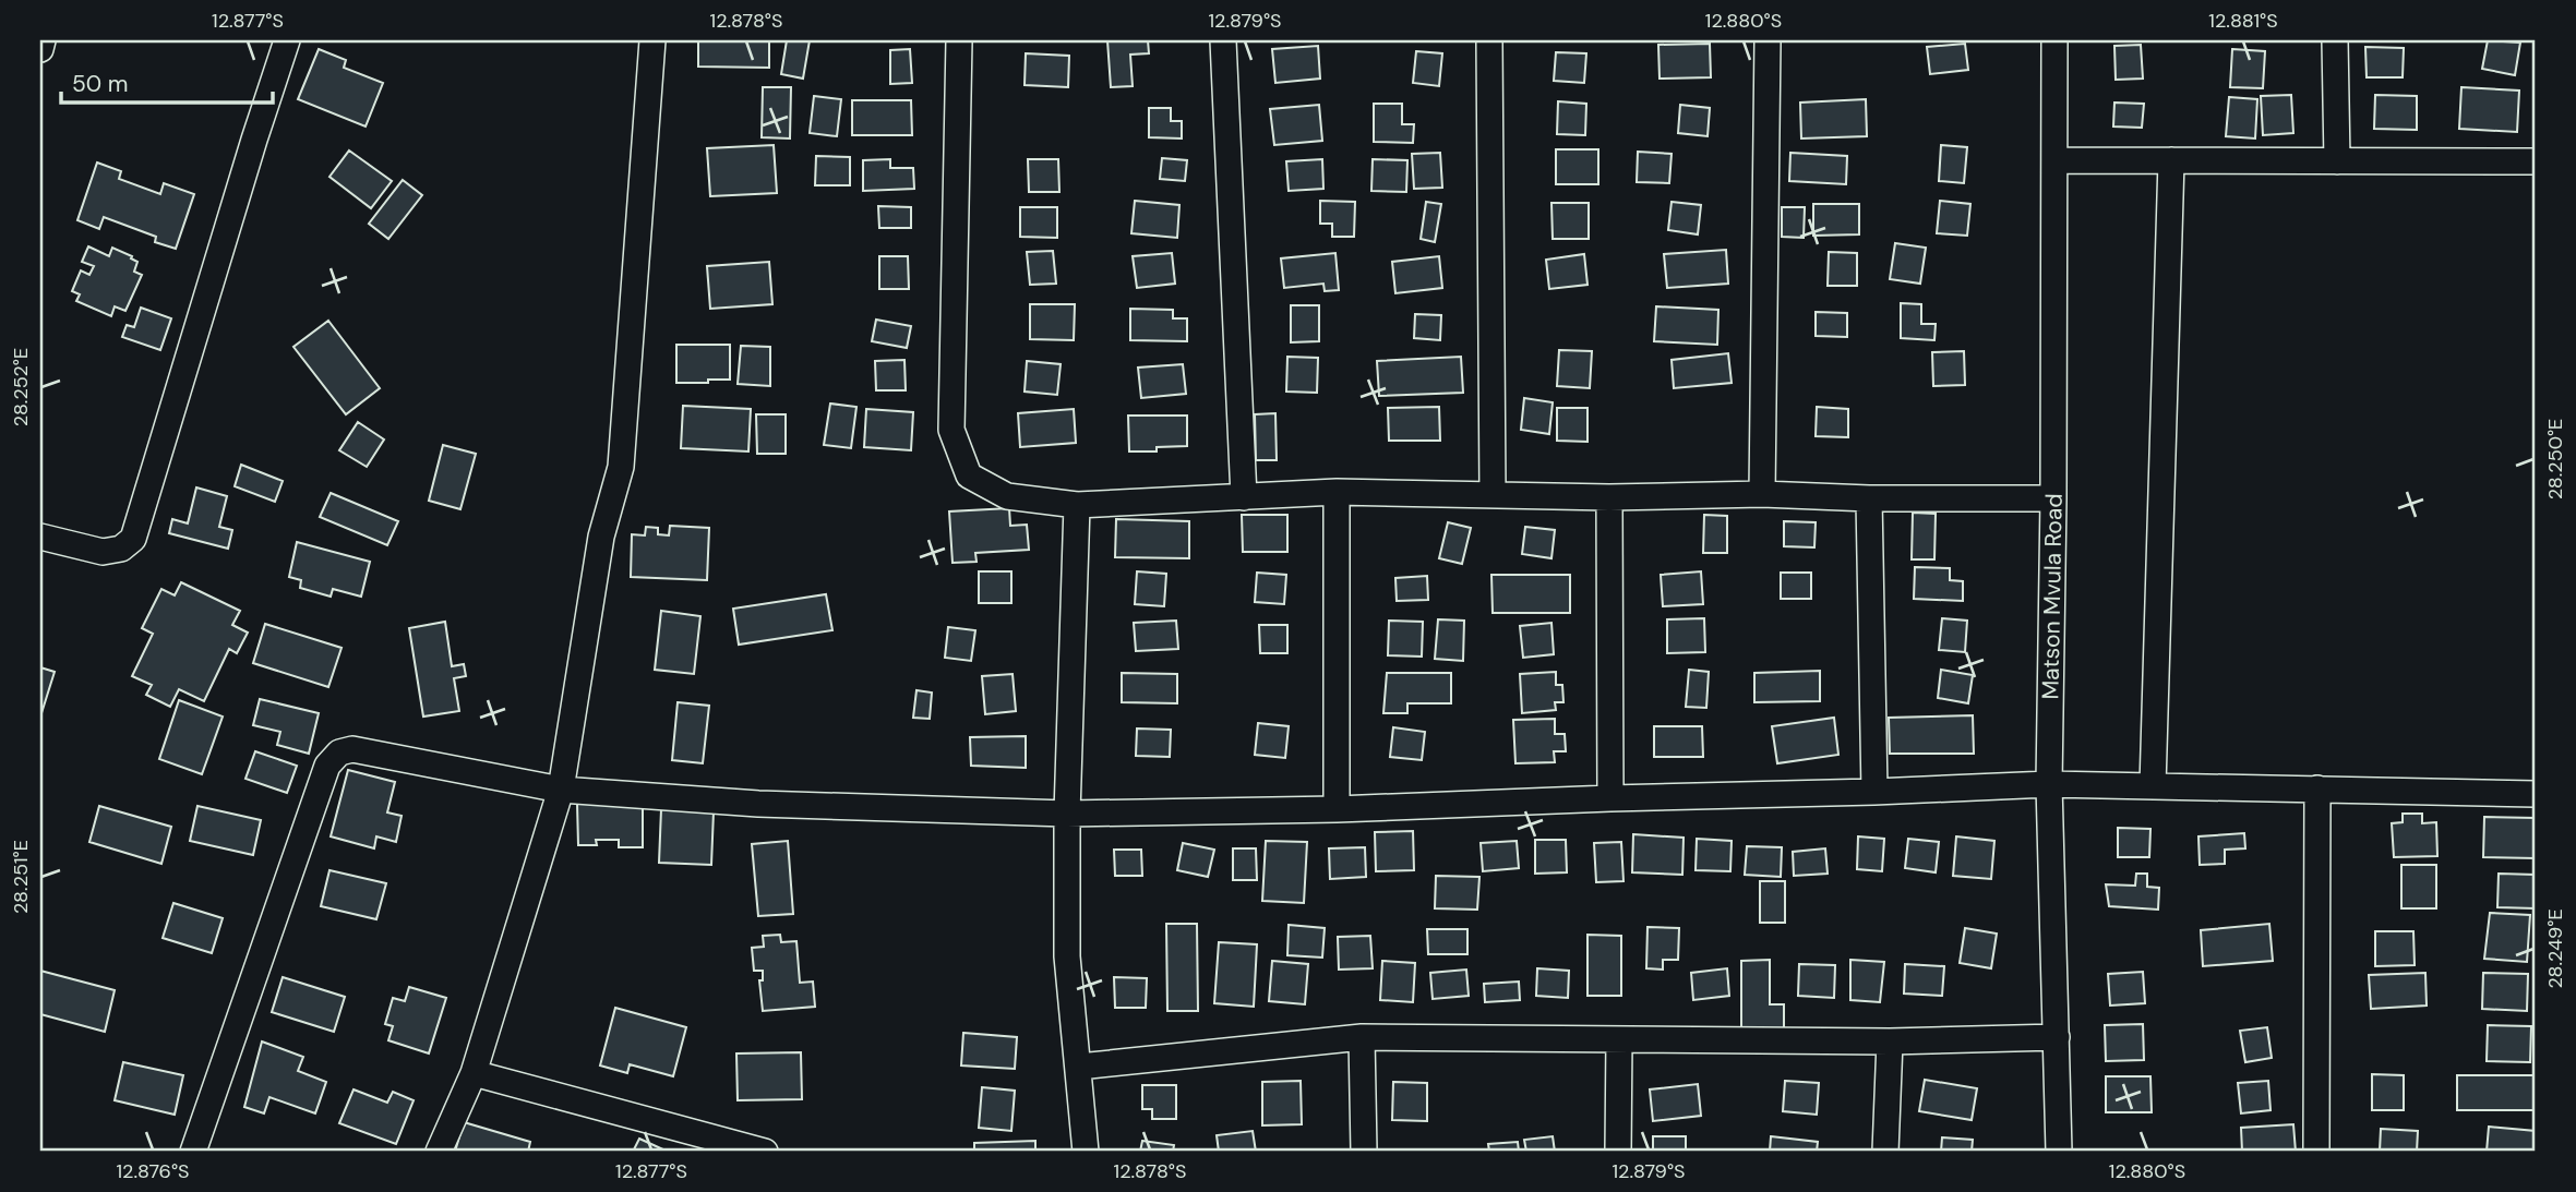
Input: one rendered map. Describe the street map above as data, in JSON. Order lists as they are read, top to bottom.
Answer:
{
  "streets": {
    "street": ["Matson Mvula Road"]
  },
  "scale_bar": "50 m",
  "coordinates": [
    "12.877°S",
    "12.878°S",
    "12.879°S",
    "12.880°S",
    "12.881°S",
    "28.252°E",
    "28.250°E",
    "28.251°E",
    "28.249°E",
    "12.876°S"
  ]
}
